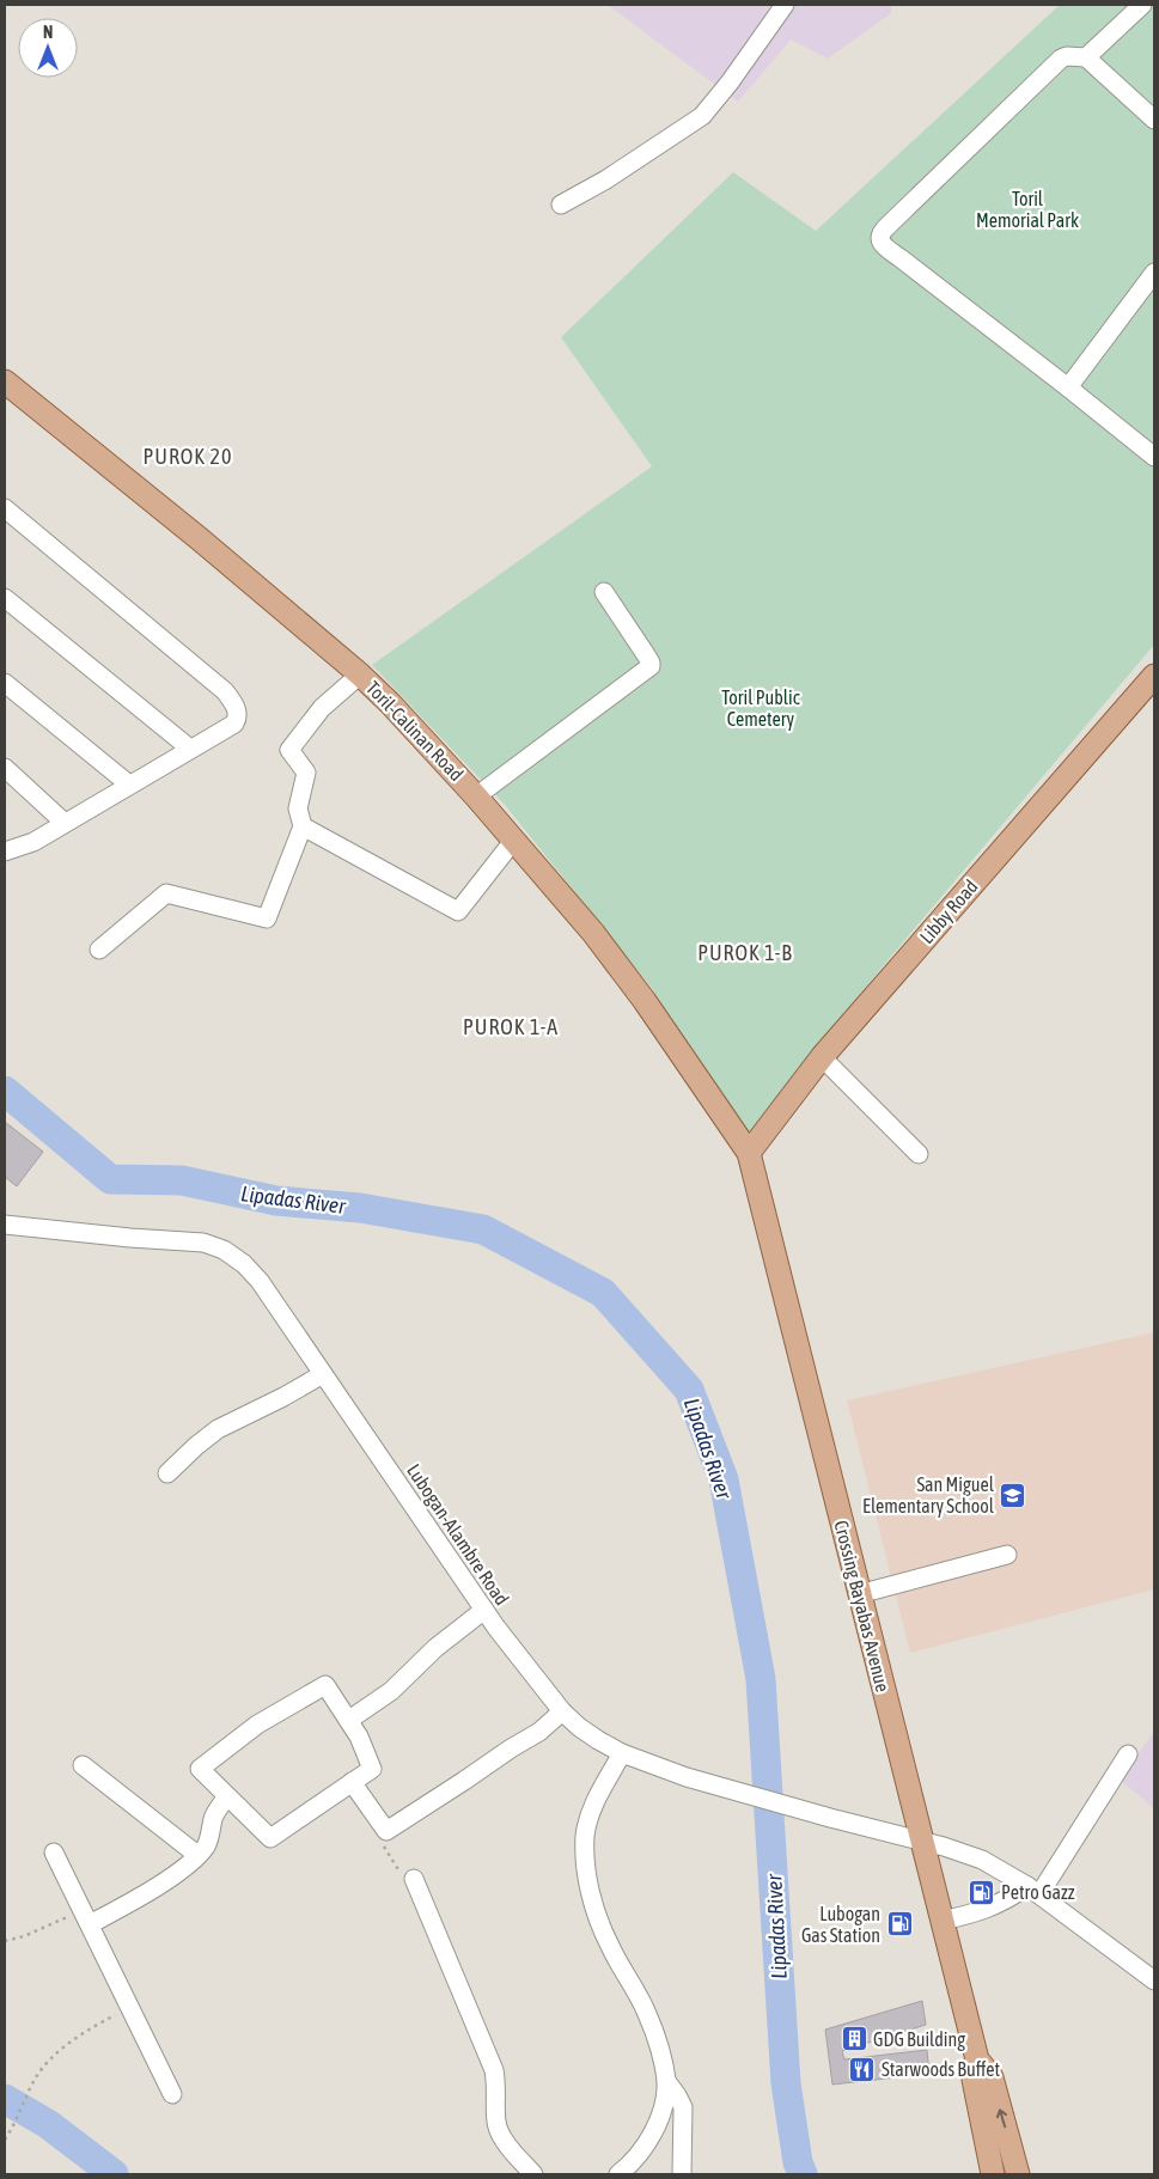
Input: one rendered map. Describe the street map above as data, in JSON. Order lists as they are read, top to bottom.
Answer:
{
  "streets": {
    "main road": ["Toril-Calinan Road", "Libby Road", "Crossing Bayabas Avenue"],
    "street": ["Lubogan-Alambre Road"]
  },
  "crossings": [
    ["Toril-Calinan Road", "Libby Road"],
    ["Toril-Calinan Road", "Crossing Bayabas Avenue"],
    ["Libby Road", "Crossing Bayabas Avenue"],
    ["Lubogan-Alambre Road", "Crossing Bayabas Avenue"]
  ],
  "districts": ["PUROK 20", "PUROK 1-B", "PUROK 1-A"],
  "water": ["Lipadas River"],
  "parks": ["Toril Memorial Park", "Toril Public Cemetery"],
  "places": {
    "school or university": ["San Miguel Elementary School"],
    "fuel station": ["Petro Gazz", "Lubogan Gas Station"],
    "building": ["GDG Building"],
    "restaurant": ["Starwoods Buffet"]
  },
  "north": "top"
}
